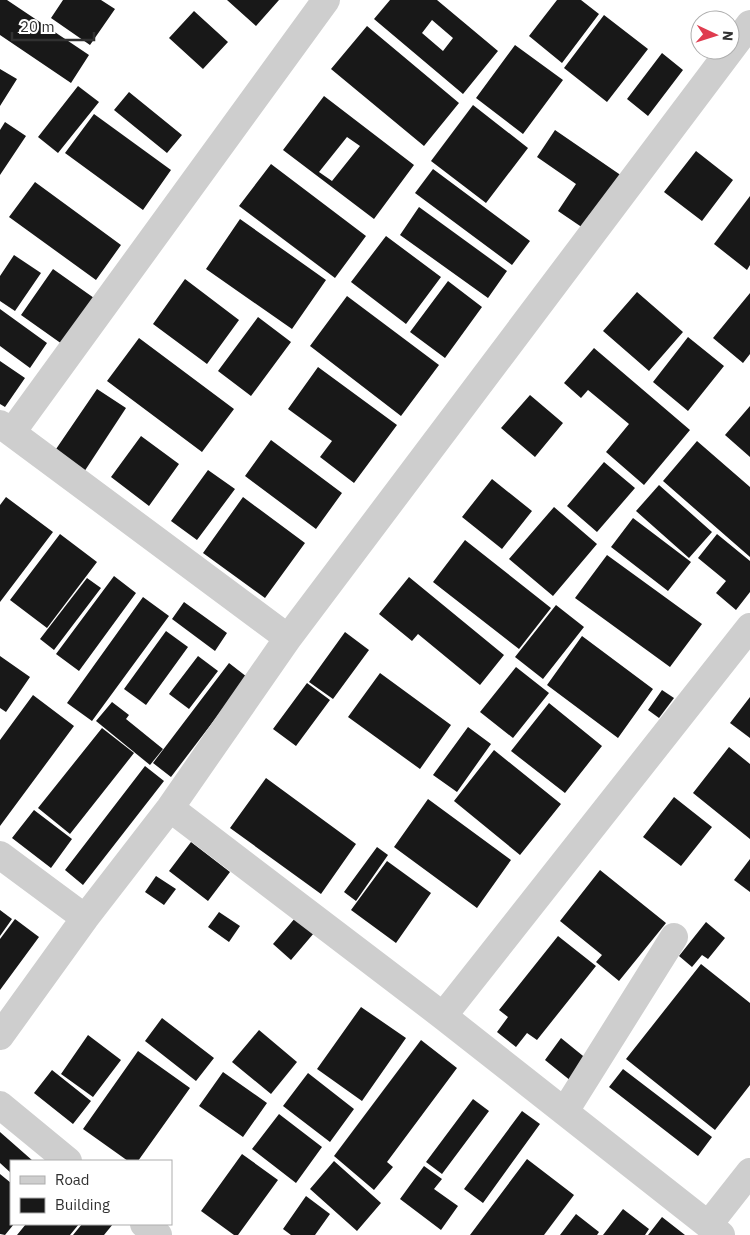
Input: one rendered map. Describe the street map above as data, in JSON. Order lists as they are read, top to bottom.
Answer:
{
  "legend": ["Road", "Building"],
  "scale_bar": "20 m",
  "north": "right"
}
